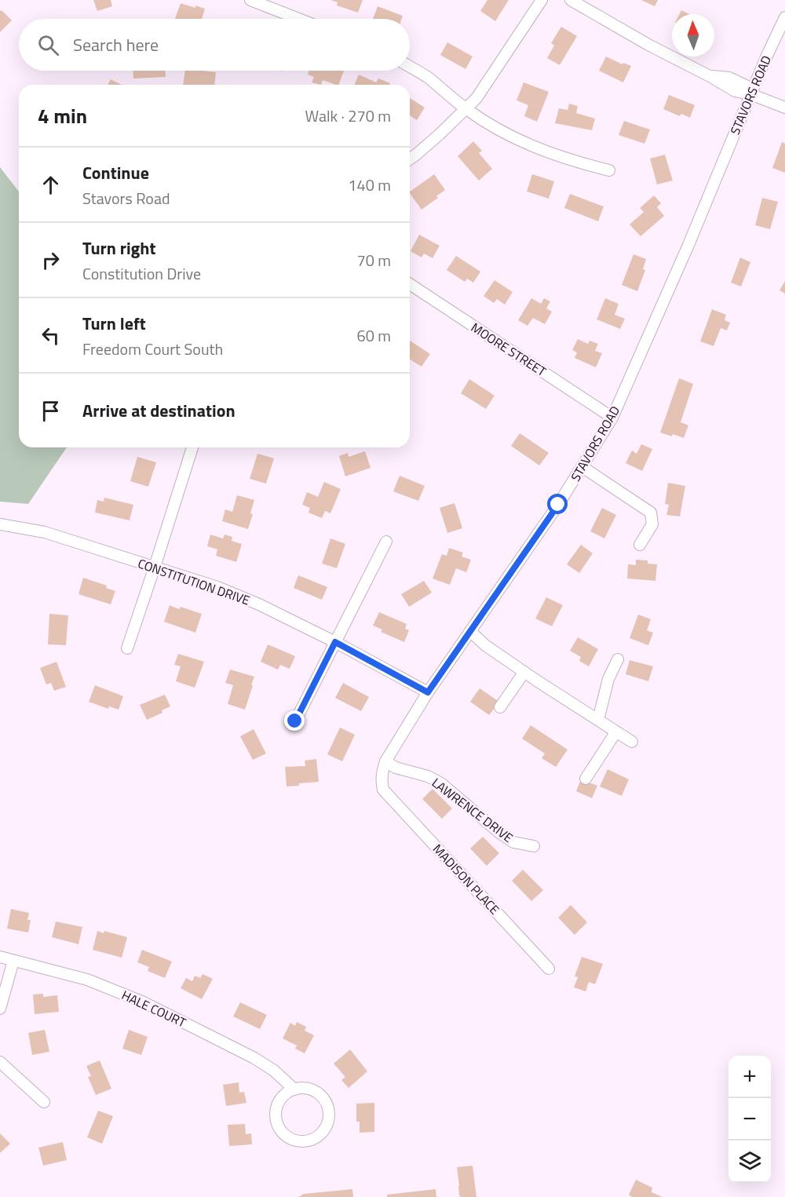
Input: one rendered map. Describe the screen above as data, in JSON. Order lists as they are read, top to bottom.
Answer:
{
  "streets": {
    "street": [
      "STAVORS ROAD",
      "MOORE STREET",
      "CONSTITUTION DRIVE",
      "LAWRENCE DRIVE",
      "MADISON PLACE",
      "HALE COURT"
    ]
  },
  "crossings": [
    ["STAVORS ROAD", "MOORE STREET"],
    ["STAVORS ROAD", "CONSTITUTION DRIVE"],
    ["STAVORS ROAD", "LAWRENCE DRIVE"],
    ["STAVORS ROAD", "MADISON PLACE"]
  ],
  "north": "top",
  "page": {
    "search": "Search here",
    "heading": ["4 min", "Walk · 270 m"],
    "list": [
      ["Continue", "Stavors Road", "140 m"],
      ["Turn right", "Constitution Drive", "70 m"],
      ["Turn left", "Freedom Court South", "60 m"],
      "Arrive at destination"
    ],
    "map_buttons": ["+", "−"]
  }
}
